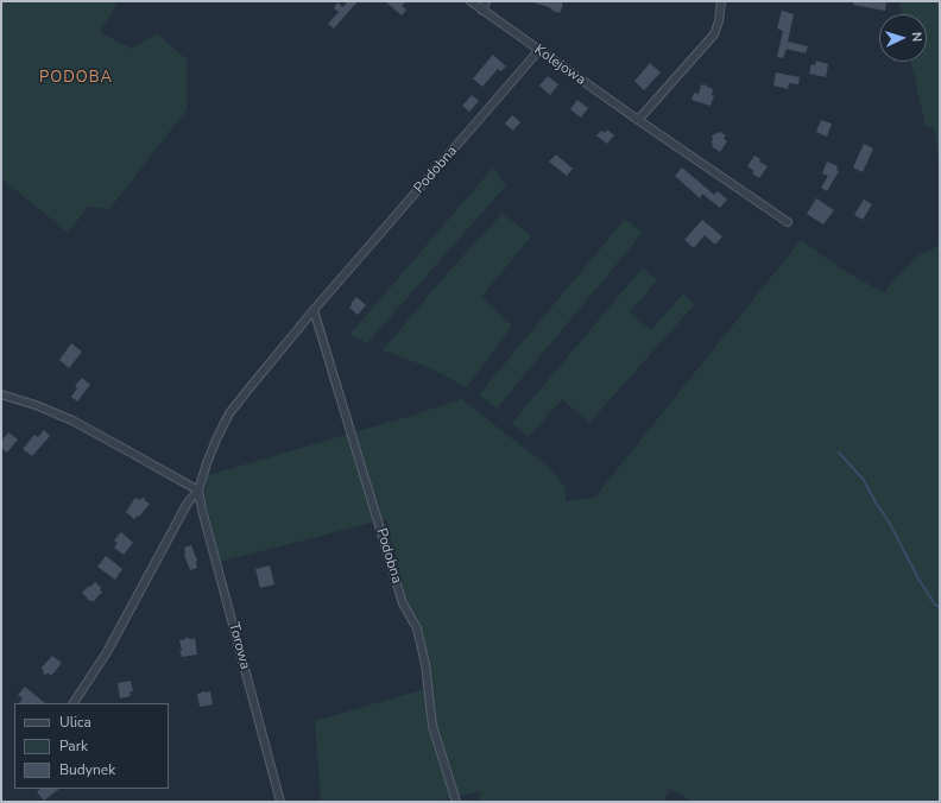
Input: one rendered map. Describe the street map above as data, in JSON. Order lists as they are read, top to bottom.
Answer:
{
  "streets": {
    "street": ["Kolejowa", "Podobna", "Torowa"]
  },
  "crossings": [
    ["Kolejowa", "Podobna"],
    ["Podobna", "Torowa"]
  ],
  "districts": ["PODOBA"],
  "legend": ["Ulica", "Park", "Budynek"],
  "north": "right"
}
